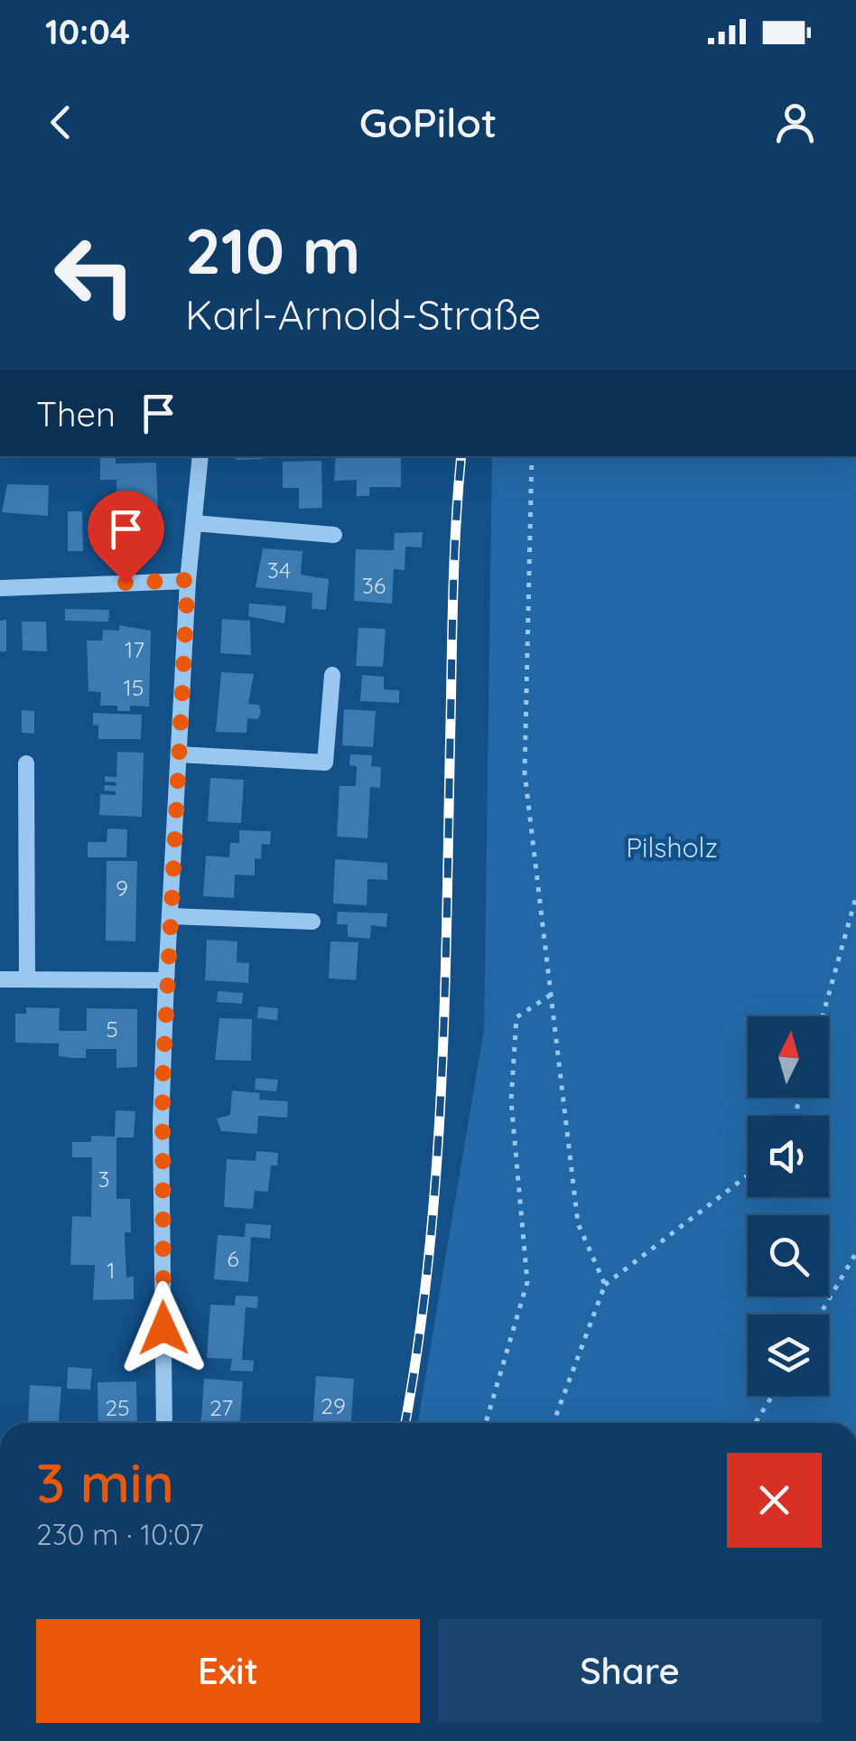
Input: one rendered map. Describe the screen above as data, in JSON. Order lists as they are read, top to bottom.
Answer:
{
  "parks": ["Pilsholz"],
  "house_numbers": [
    "34",
    "36",
    "17",
    "15",
    "9",
    "5",
    "3",
    "6",
    "1",
    "29",
    "25",
    "27"
  ],
  "north": "top",
  "page": {
    "status": "10:04",
    "header": "GoPilot",
    "turn": ["210 m", "Karl-Arnold-Straße"],
    "then": "Then",
    "heading": ["3 min", "230 m · 10:07"],
    "buttons": ["Exit", "Share"]
  }
}
